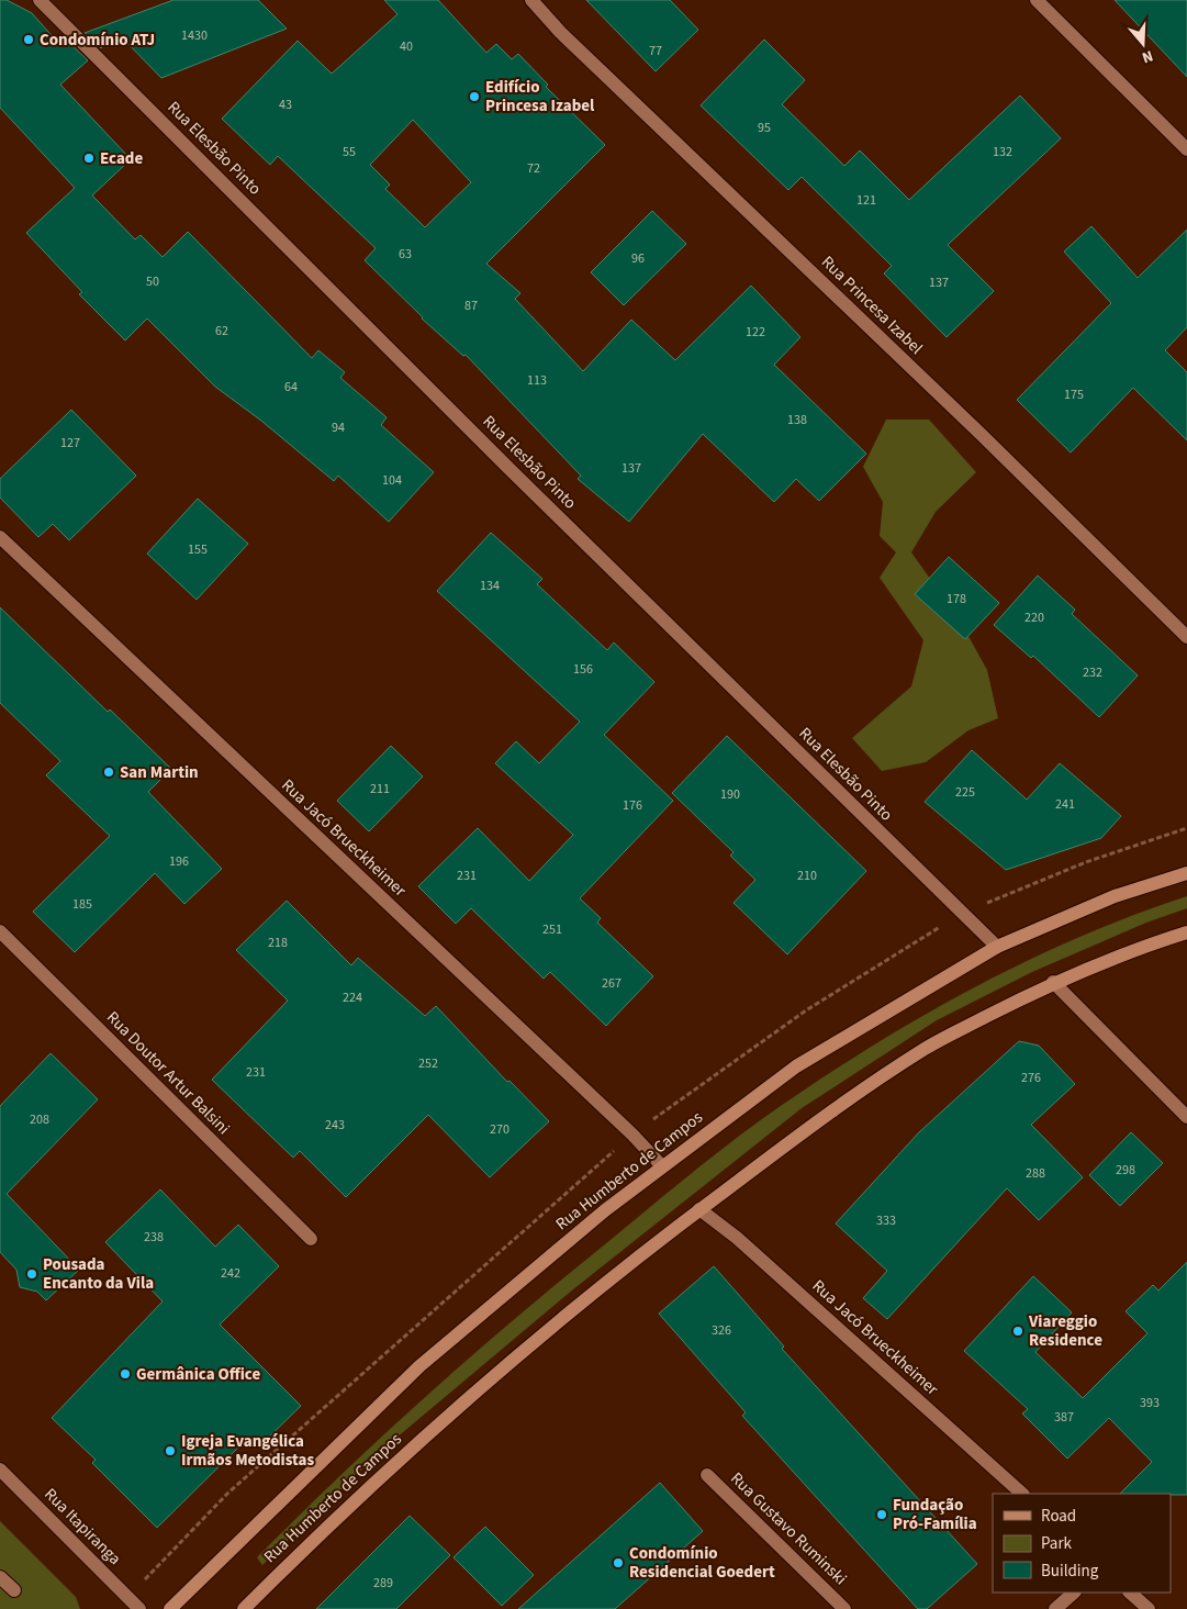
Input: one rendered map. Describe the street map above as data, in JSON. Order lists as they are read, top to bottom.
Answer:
{
  "streets": {
    "main road": ["Rua Humberto de Campos"],
    "street": [
      "Rua Elesbão Pinto",
      "Rua Princesa Izabel",
      "Rua Jacó Brueckheimer",
      "Rua Doutor Artur Balsini",
      "Rua Itapiranga",
      "Rua Gustavo Ruminski"
    ]
  },
  "crossings": [
    ["Rua Elesbão Pinto", "Rua Humberto de Campos"],
    ["Rua Jacó Brueckheimer", "Rua Humberto de Campos"]
  ],
  "places": [
    "Condomínio ATJ",
    "Edifício Princesa Izabel",
    "Ecade",
    "San Martin",
    "Pousada Encanto da Vila",
    "Viareggio Residence",
    "Germânica Office",
    "Igreja Evangélica Irmãos Metodistas",
    "Fundação Pró-Família",
    "Condomínio Residencial Goedert"
  ],
  "house_numbers": [
    "1430",
    "40",
    "77",
    "43",
    "95",
    "55",
    "132",
    "72",
    "121",
    "63",
    "96",
    "50",
    "137",
    "87",
    "62",
    "122",
    "113",
    "64",
    "175",
    "138",
    "94",
    "127",
    "137",
    "104",
    "155",
    "134",
    "178",
    "220",
    "156",
    "232",
    "211",
    "225",
    "190",
    "241",
    "176",
    "196",
    "231",
    "210",
    "185",
    "251",
    "218",
    "267",
    "224",
    "252",
    "231",
    "276",
    "208",
    "243",
    "270",
    "298",
    "288",
    "333",
    "238",
    "242",
    "326",
    "393",
    "387",
    "289"
  ],
  "legend": ["Road", "Park", "Building"],
  "north": "bottom"
}
